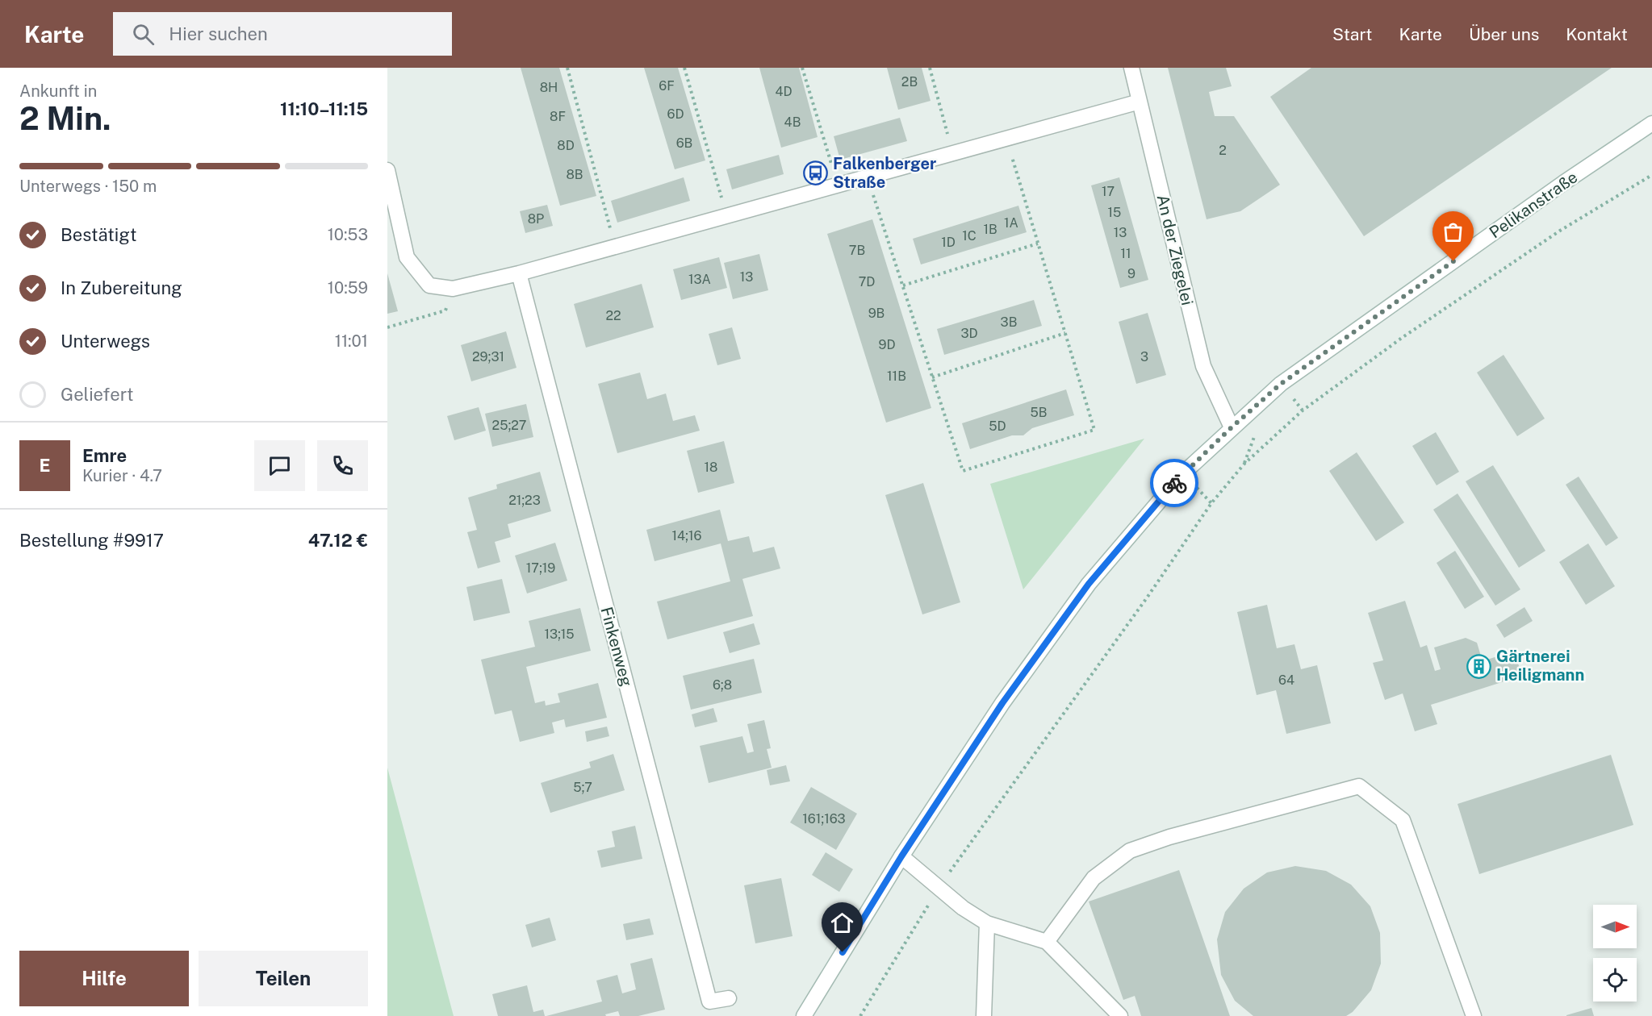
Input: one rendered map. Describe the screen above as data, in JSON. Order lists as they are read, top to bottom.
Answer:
{
  "streets": {
    "street": ["Pelikanstraße", "An der Ziegelei", "Finkenweg"]
  },
  "crossings": [
    ["Pelikanstraße", "An der Ziegelei"]
  ],
  "places": {
    "bus stop": ["Falkenberger Straße"],
    "building": ["Gärtnerei Heiligmann"]
  },
  "house_numbers": [
    "2B",
    "6F",
    "8H",
    "4D",
    "6D",
    "8F",
    "4B",
    "6B",
    "8D",
    "2",
    "8B",
    "17",
    "15",
    "8P",
    "1A",
    "1B",
    "13",
    "1C",
    "1D",
    "7B",
    "11",
    "9",
    "13",
    "13A",
    "7D",
    "9B",
    "22",
    "3B",
    "3D",
    "9D",
    "29;31",
    "3",
    "11B",
    "5B",
    "25;27",
    "5D",
    "18",
    "21;23",
    "14;16",
    "17;19",
    "13;15",
    "64",
    "6;8",
    "5;7",
    "161;163"
  ],
  "north": "right",
  "page": {
    "header": "Karte",
    "search": "Hier suchen",
    "nav": [
      "Start",
      "Karte",
      "Über uns",
      "Kontakt"
    ],
    "heading": ["2 Min.", "Ankunft in", "11:10–11:15"],
    "panel": [
      "Emre",
      "Kurier · 4.7",
      "Bestellung #9917",
      "47.12 €"
    ],
    "bar": "Unterwegs · 150 m",
    "list": [
      ["Bestätigt", "10:53"],
      ["In Zubereitung", "10:59"],
      ["Unterwegs", "11:01"],
      "Geliefert"
    ],
    "round": "E",
    "buttons": ["Hilfe", "Teilen"]
  }
}
